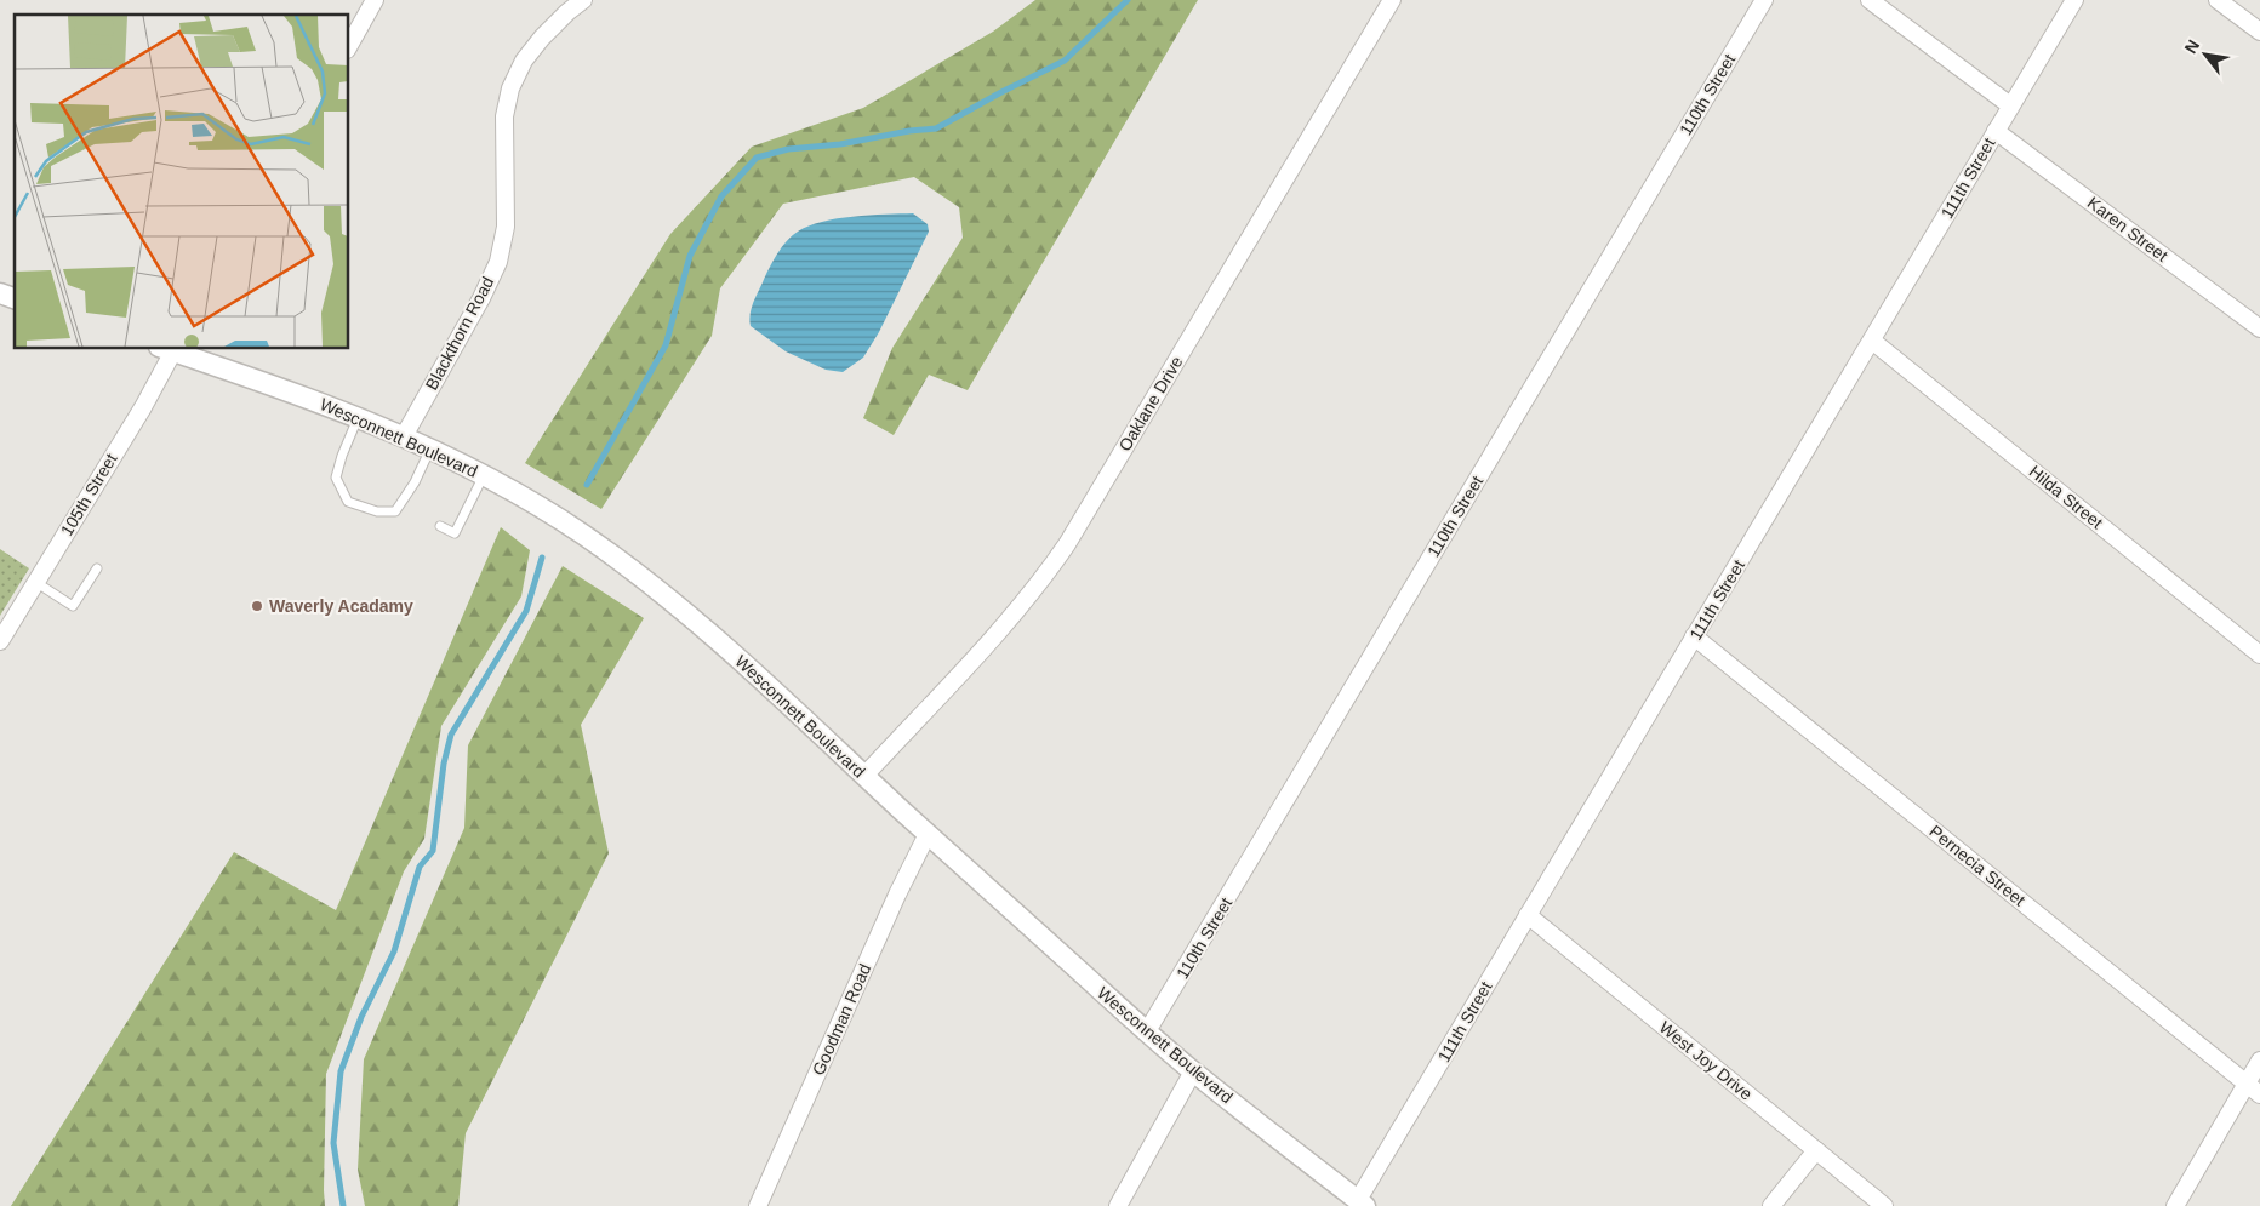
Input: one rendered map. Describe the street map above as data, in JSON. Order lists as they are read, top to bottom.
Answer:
{
  "streets": {
    "street": [
      "110th Street",
      "111th Street",
      "Karen Street",
      "Blackthorn Road",
      "Oaklane Drive",
      "Wesconnett Boulevard",
      "105th Street",
      "Hilda Street",
      "Pernecia Street",
      "Goodman Road",
      "West Joy Drive"
    ]
  },
  "crossings": [
    ["110th Street", "Wesconnett Boulevard"],
    ["111th Street", "Karen Street"],
    ["111th Street", "Wesconnett Boulevard"],
    ["111th Street", "Hilda Street"],
    ["111th Street", "Pernecia Street"],
    ["111th Street", "West Joy Drive"],
    ["Blackthorn Road", "Wesconnett Boulevard"],
    ["Oaklane Drive", "Wesconnett Boulevard"],
    ["Wesconnett Boulevard", "105th Street"],
    ["Wesconnett Boulevard", "Goodman Road"]
  ],
  "places": ["Waverly Acadamy"],
  "north": "top left"
}
